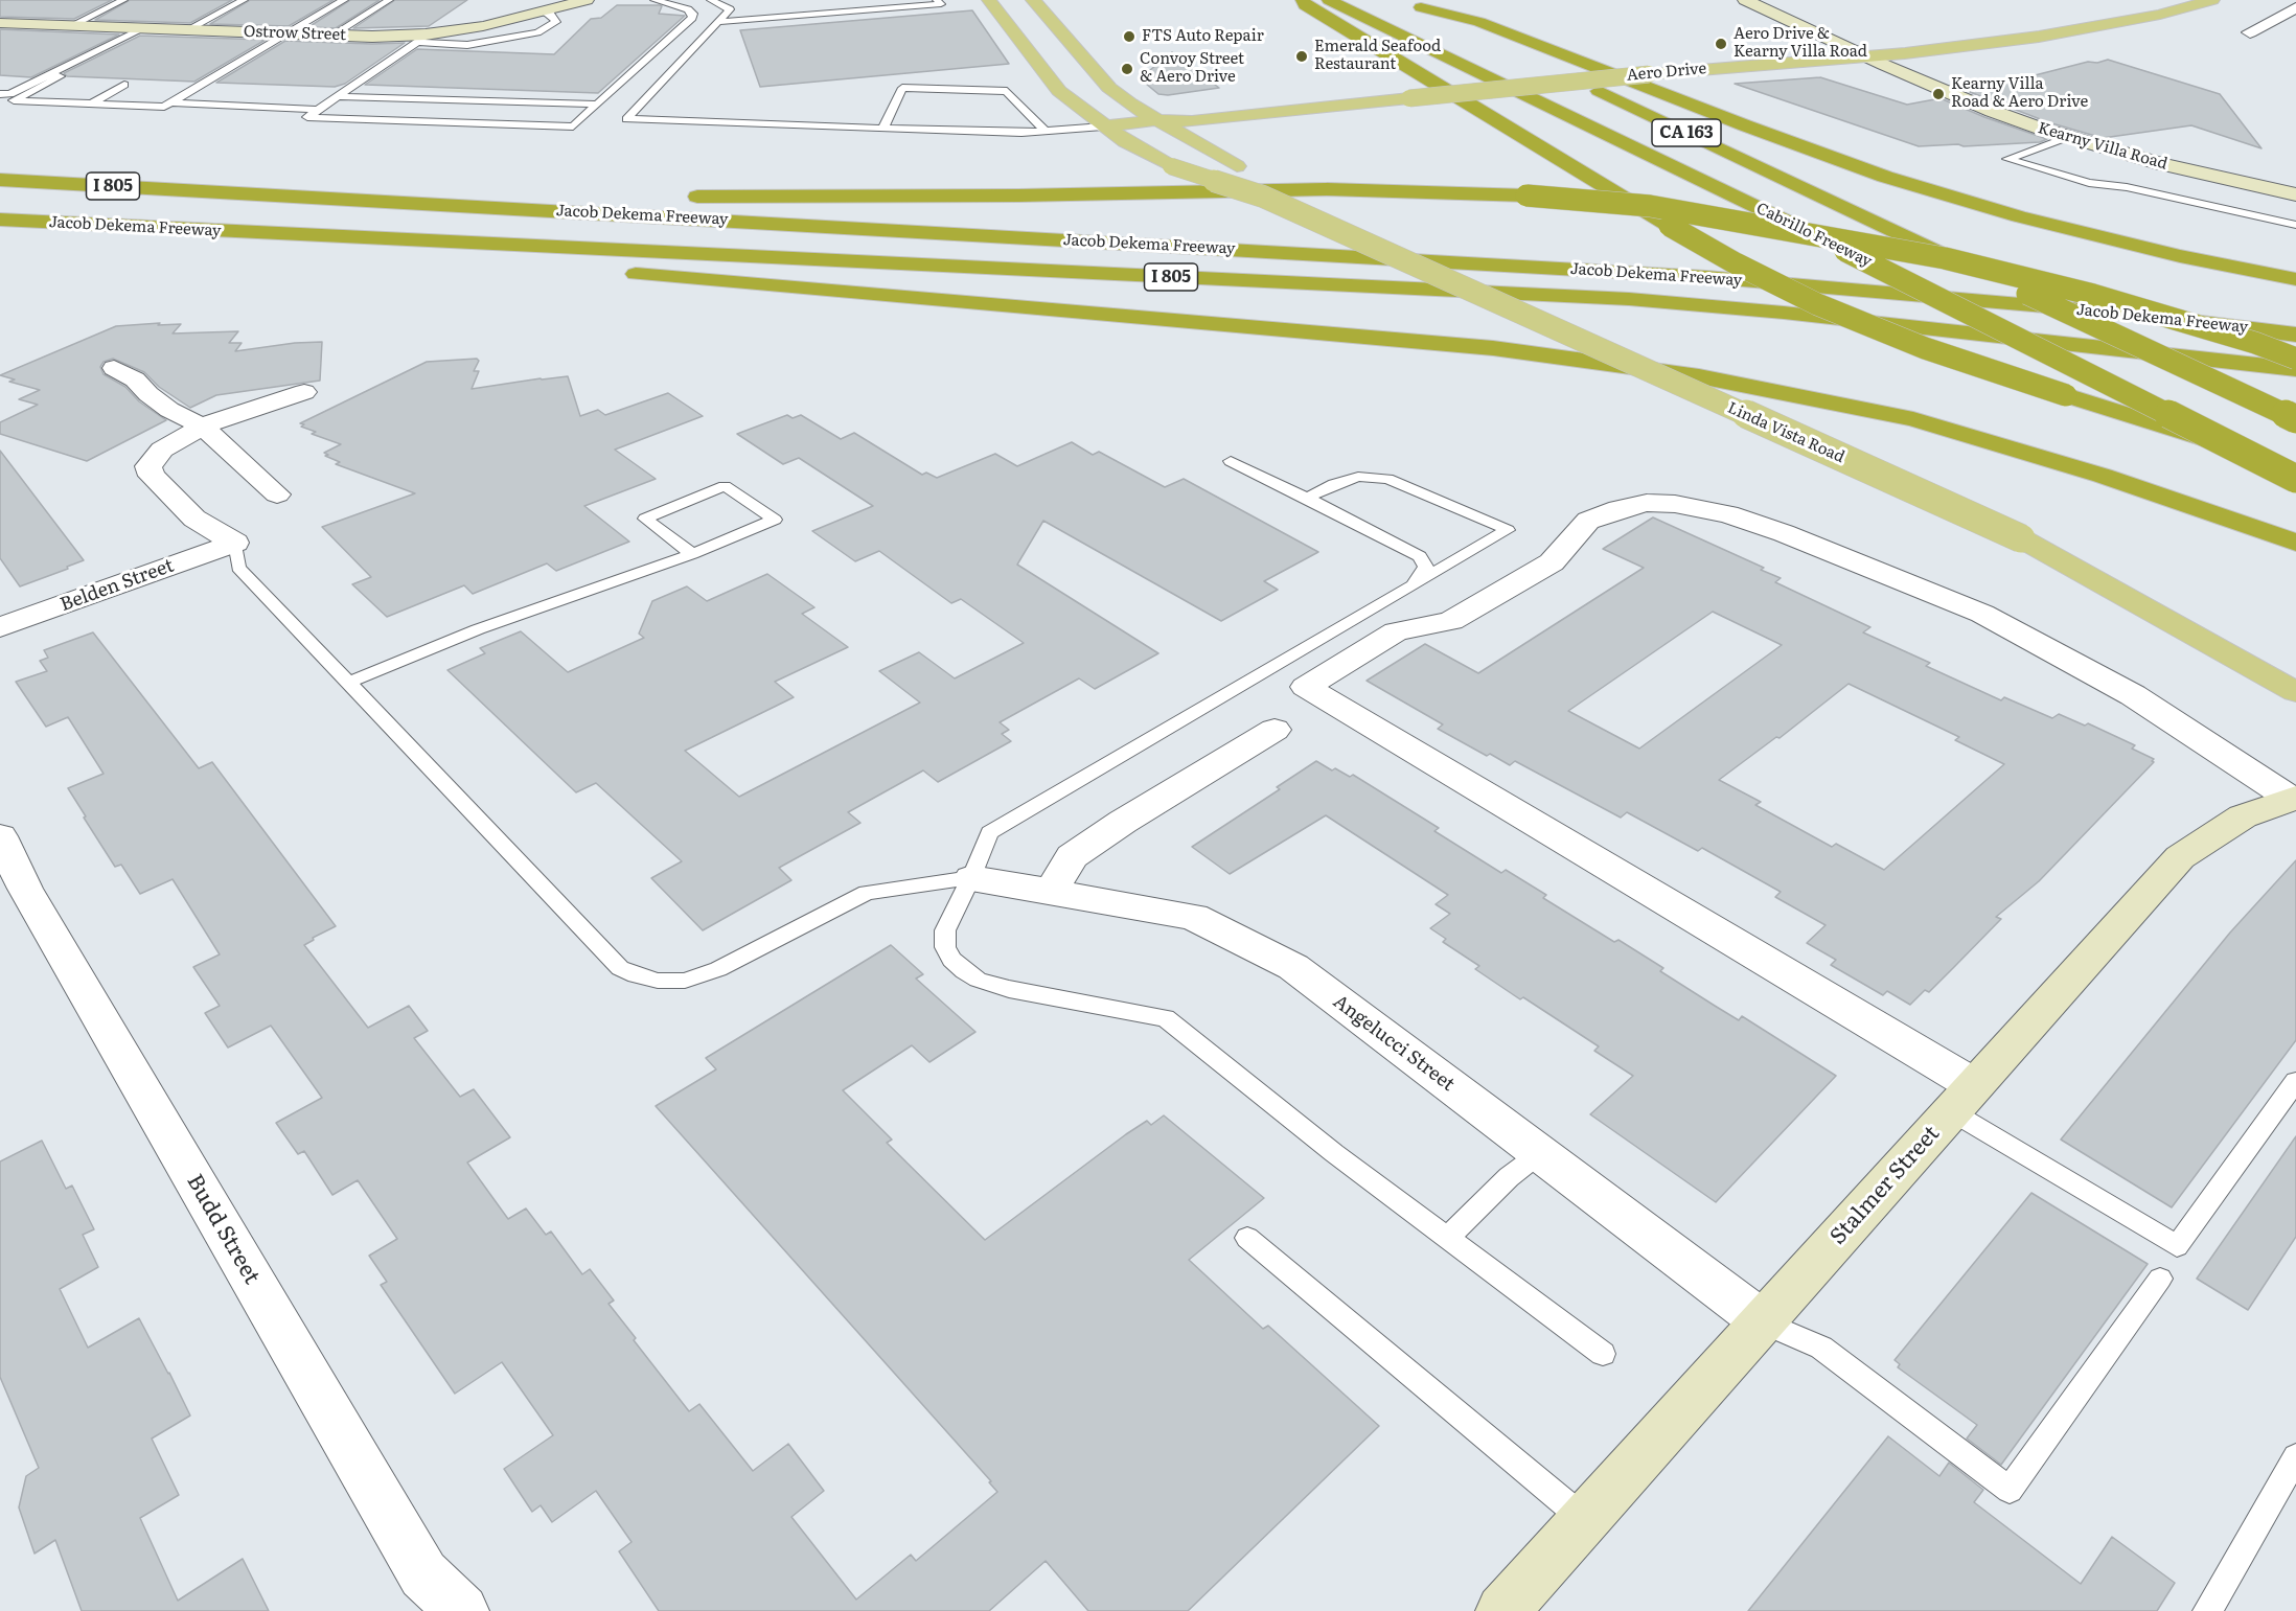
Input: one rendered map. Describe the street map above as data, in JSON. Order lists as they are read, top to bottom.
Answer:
{
  "streets": {
    "highway": [
      "CA 163",
      "I 805",
      "Jacob Dekema Freeway",
      "Cabrillo Freeway"
    ],
    "main road": ["Aero Drive", "Linda Vista Road"],
    "street": [
      "Ostrow Street",
      "Kearny Villa Road",
      "Belden Street",
      "Angelucci Street",
      "Stalmer Street",
      "Budd Street"
    ]
  },
  "crossings": [
    ["Aero Drive", "Kearny Villa Road"],
    ["Aero Drive", "Linda Vista Road"],
    ["Angelucci Street", "Stalmer Street"]
  ],
  "places": [
    "FTS Auto Repair",
    "Aero Drive & Kearny Villa Road",
    "Emerald Seafood Restaurant",
    "Convoy Street & Aero Drive",
    "Kearny Villa Road & Aero Drive"
  ]
}
